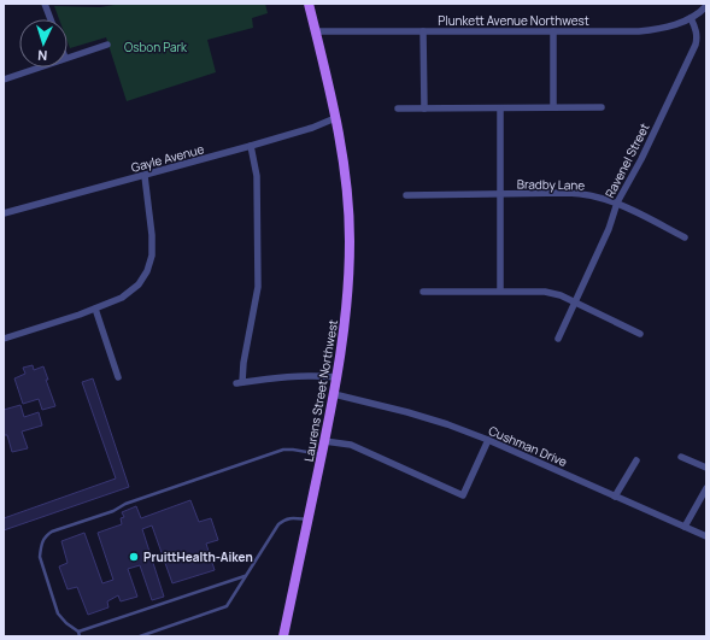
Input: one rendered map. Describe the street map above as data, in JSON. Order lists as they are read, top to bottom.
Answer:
{
  "streets": {
    "main road": ["Laurens Street Northwest"],
    "street": [
      "Plunkett Avenue Northwest",
      "Gayle Avenue",
      "Ravenel Street",
      "Bradby Lane",
      "Cushman Drive"
    ]
  },
  "crossings": [
    ["Plunkett Avenue Northwest", "Ravenel Street"],
    ["Plunkett Avenue Northwest", "Laurens Street Northwest"],
    ["Gayle Avenue", "Laurens Street Northwest"],
    ["Ravenel Street", "Bradby Lane"],
    ["Laurens Street Northwest", "Cushman Drive"]
  ],
  "parks": ["Osbon Park"],
  "places": ["PruittHealth-Aiken"],
  "north": "bottom"
}
